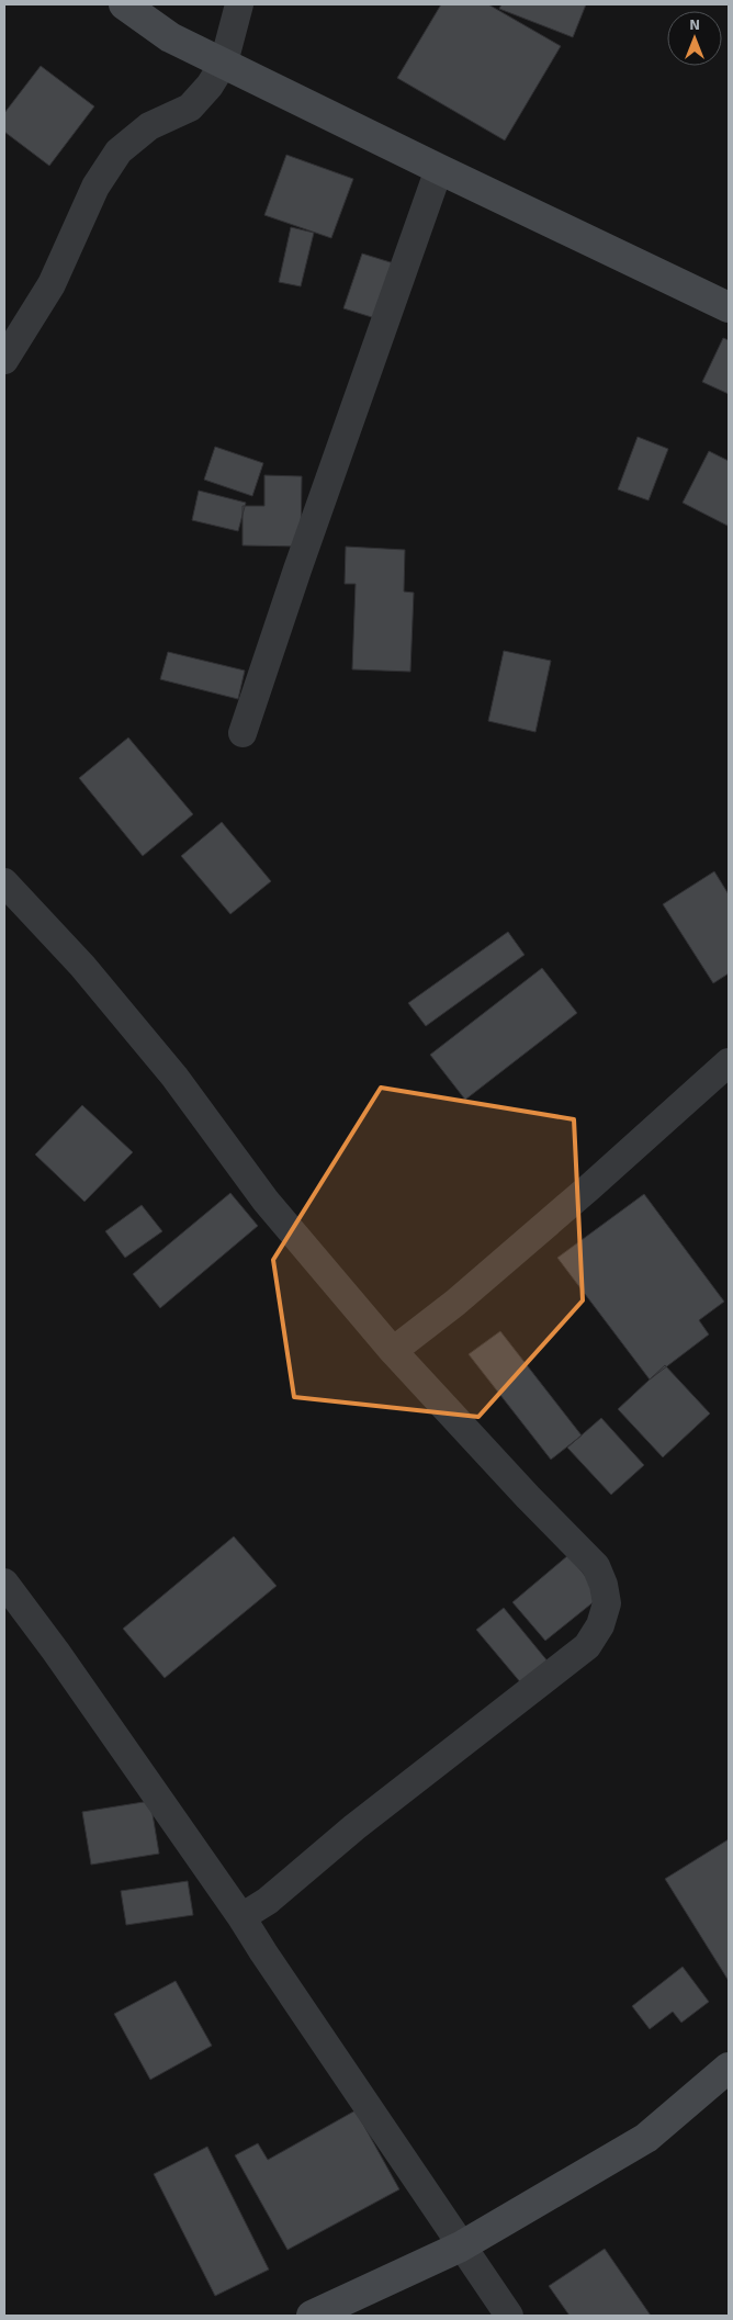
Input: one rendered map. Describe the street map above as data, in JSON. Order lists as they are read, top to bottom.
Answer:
{
  "north": "top"
}
